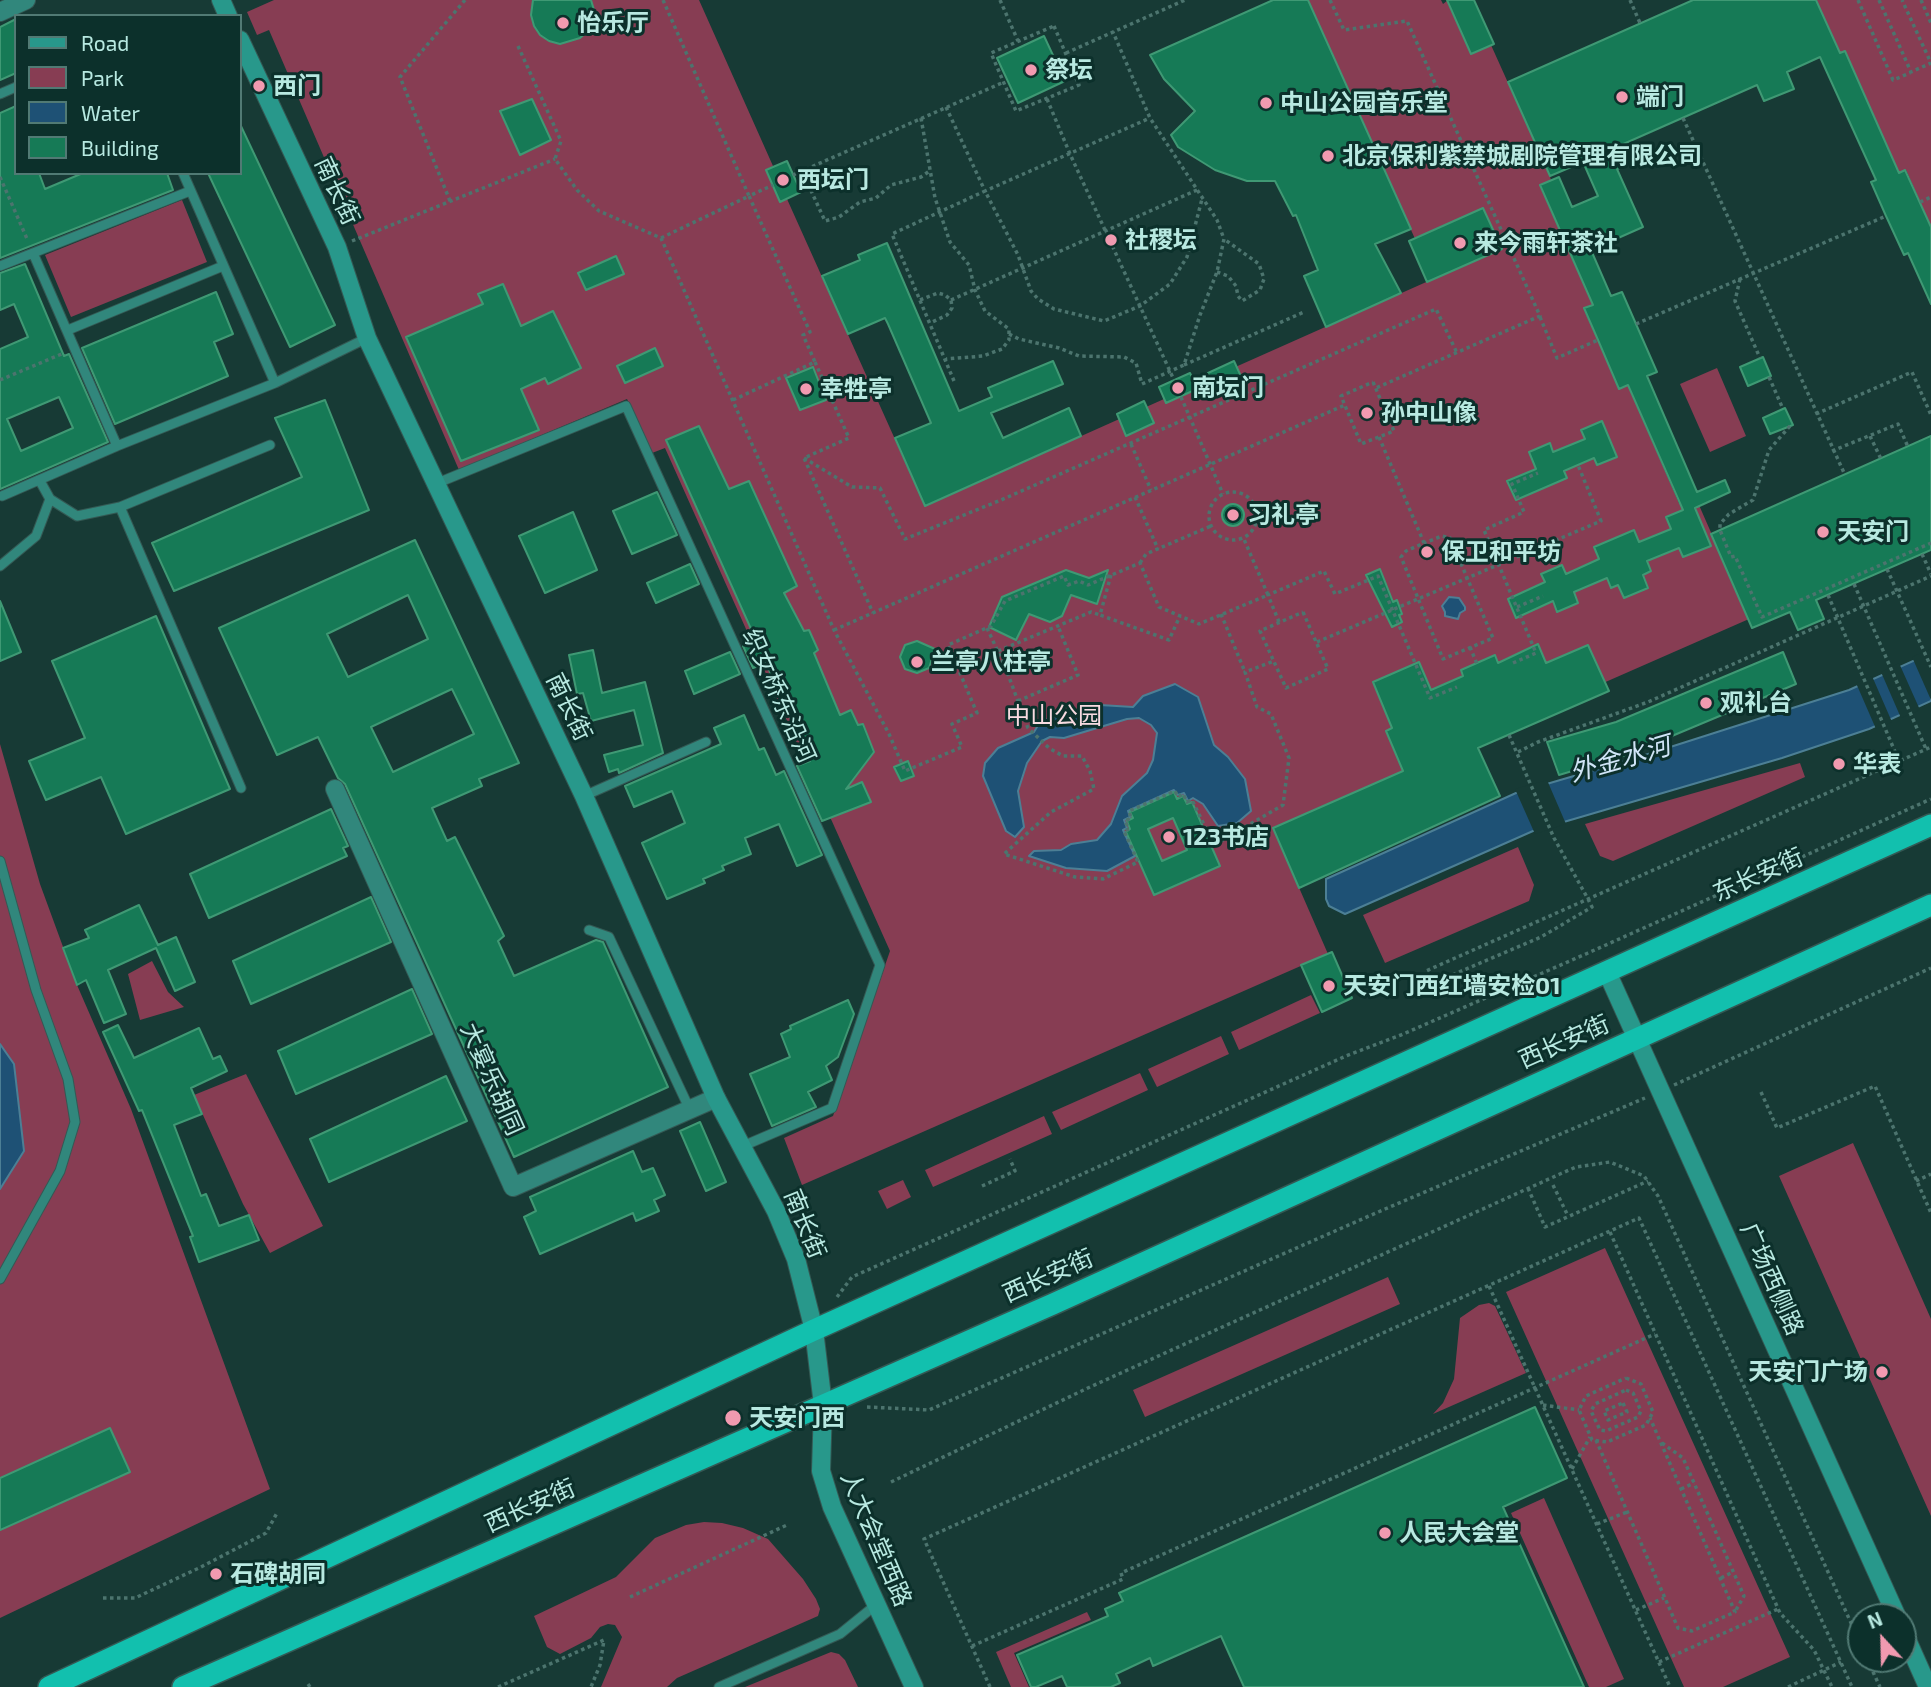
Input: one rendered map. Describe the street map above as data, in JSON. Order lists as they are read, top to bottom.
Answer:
{
  "streets": {
    "highway": ["东长安街", "西长安街"],
    "street": [
      "南长街",
      "大宴乐胡同",
      "广场西侧路",
      "人大会堂西路"
    ],
    "lane": ["织女桥东沿河"]
  },
  "crossings": [
    ["南长街", "织女桥东沿河"],
    ["南长街", "西长安街"],
    ["南长街", "大宴乐胡同"],
    ["南长街", "人大会堂西路"],
    ["东长安街", "西长安街"],
    ["东长安街", "广场西侧路"],
    ["西长安街", "广场西侧路"],
    ["西长安街", "人大会堂西路"]
  ],
  "water": ["外金水河"],
  "parks": ["中山公园"],
  "places": [
    "怡乐厅",
    "祭坛",
    "西门",
    "端门",
    "中山公园音乐堂",
    "北京保利紫禁城剧院管理有限公司",
    "西坛门",
    "社稷坛",
    "来今雨轩茶社",
    "南坛门",
    "幸牲亭",
    "孙中山像",
    "习礼亭",
    "天安门",
    "保卫和平坊",
    "兰亭八柱亭",
    "观礼台",
    "华表",
    "123书店",
    "天安门西红墙安检01",
    "天安门广场",
    "天安门西",
    "人民大会堂",
    "石碑胡同"
  ],
  "legend": [
    "Road",
    "Park",
    "Water",
    "Building"
  ],
  "north": "top"
}
